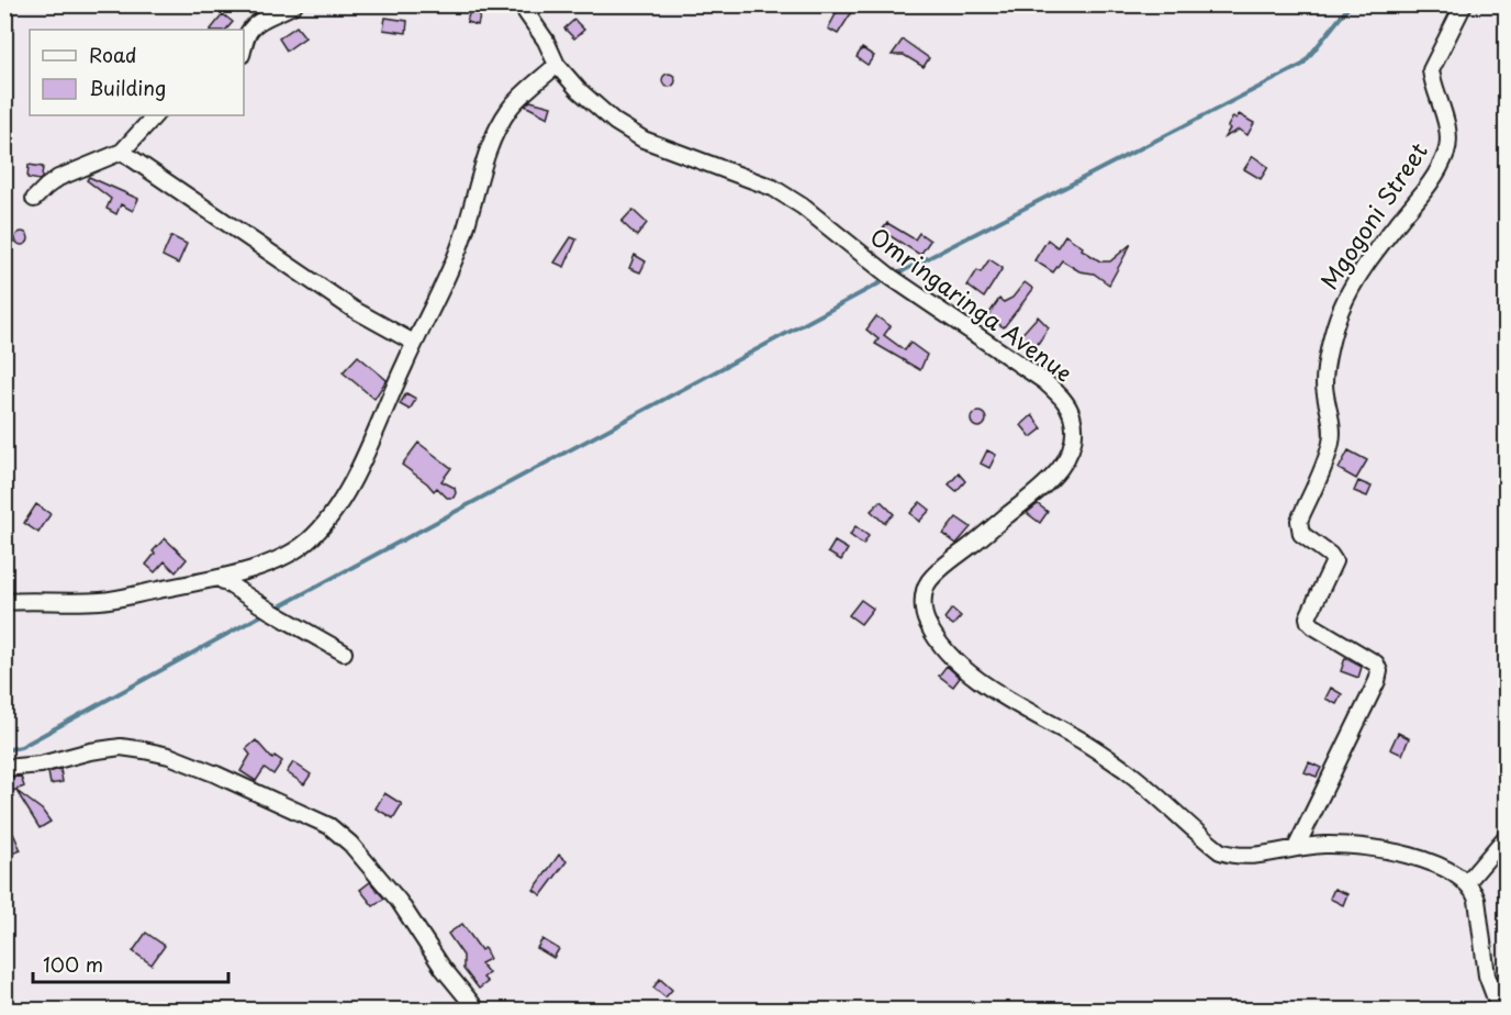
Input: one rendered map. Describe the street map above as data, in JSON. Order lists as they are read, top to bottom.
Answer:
{
  "streets": {
    "street": ["Mgogoni Street", "Omringaringa Avenue"]
  },
  "crossings": [
    ["Mgogoni Street", "Omringaringa Avenue"]
  ],
  "legend": ["Road", "Building"],
  "scale_bar": "100 m"
}
